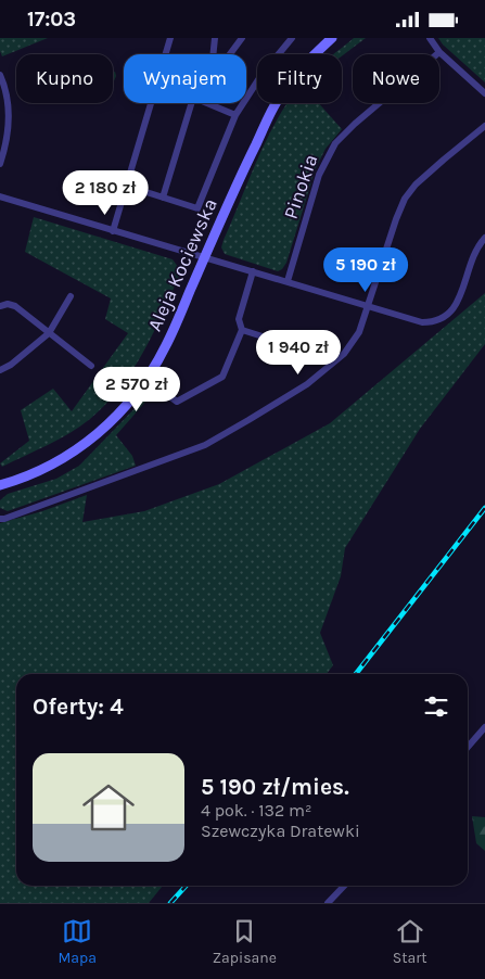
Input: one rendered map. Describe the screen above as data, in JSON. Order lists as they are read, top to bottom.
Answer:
{
  "streets": {
    "street": ["Pinokia", "Aleja Kociewska"]
  },
  "page": {
    "status": "17:03",
    "chip": [
      "Kupno",
      "Wynajem",
      "Filtry",
      "Nowe"
    ],
    "price": [
      "2 180 zł",
      "5 190 zł",
      "1 940 zł",
      "2 570 zł"
    ],
    "heading": "Oferty: 4",
    "list": [
      {
        "name": "5 190 zł/mies.",
        "note": "4 pok. · 132 m² · Szewczyka Dratewki"
      }
    ],
    "tabs": ["Mapa", "Zapisane", "Start"]
  }
}
